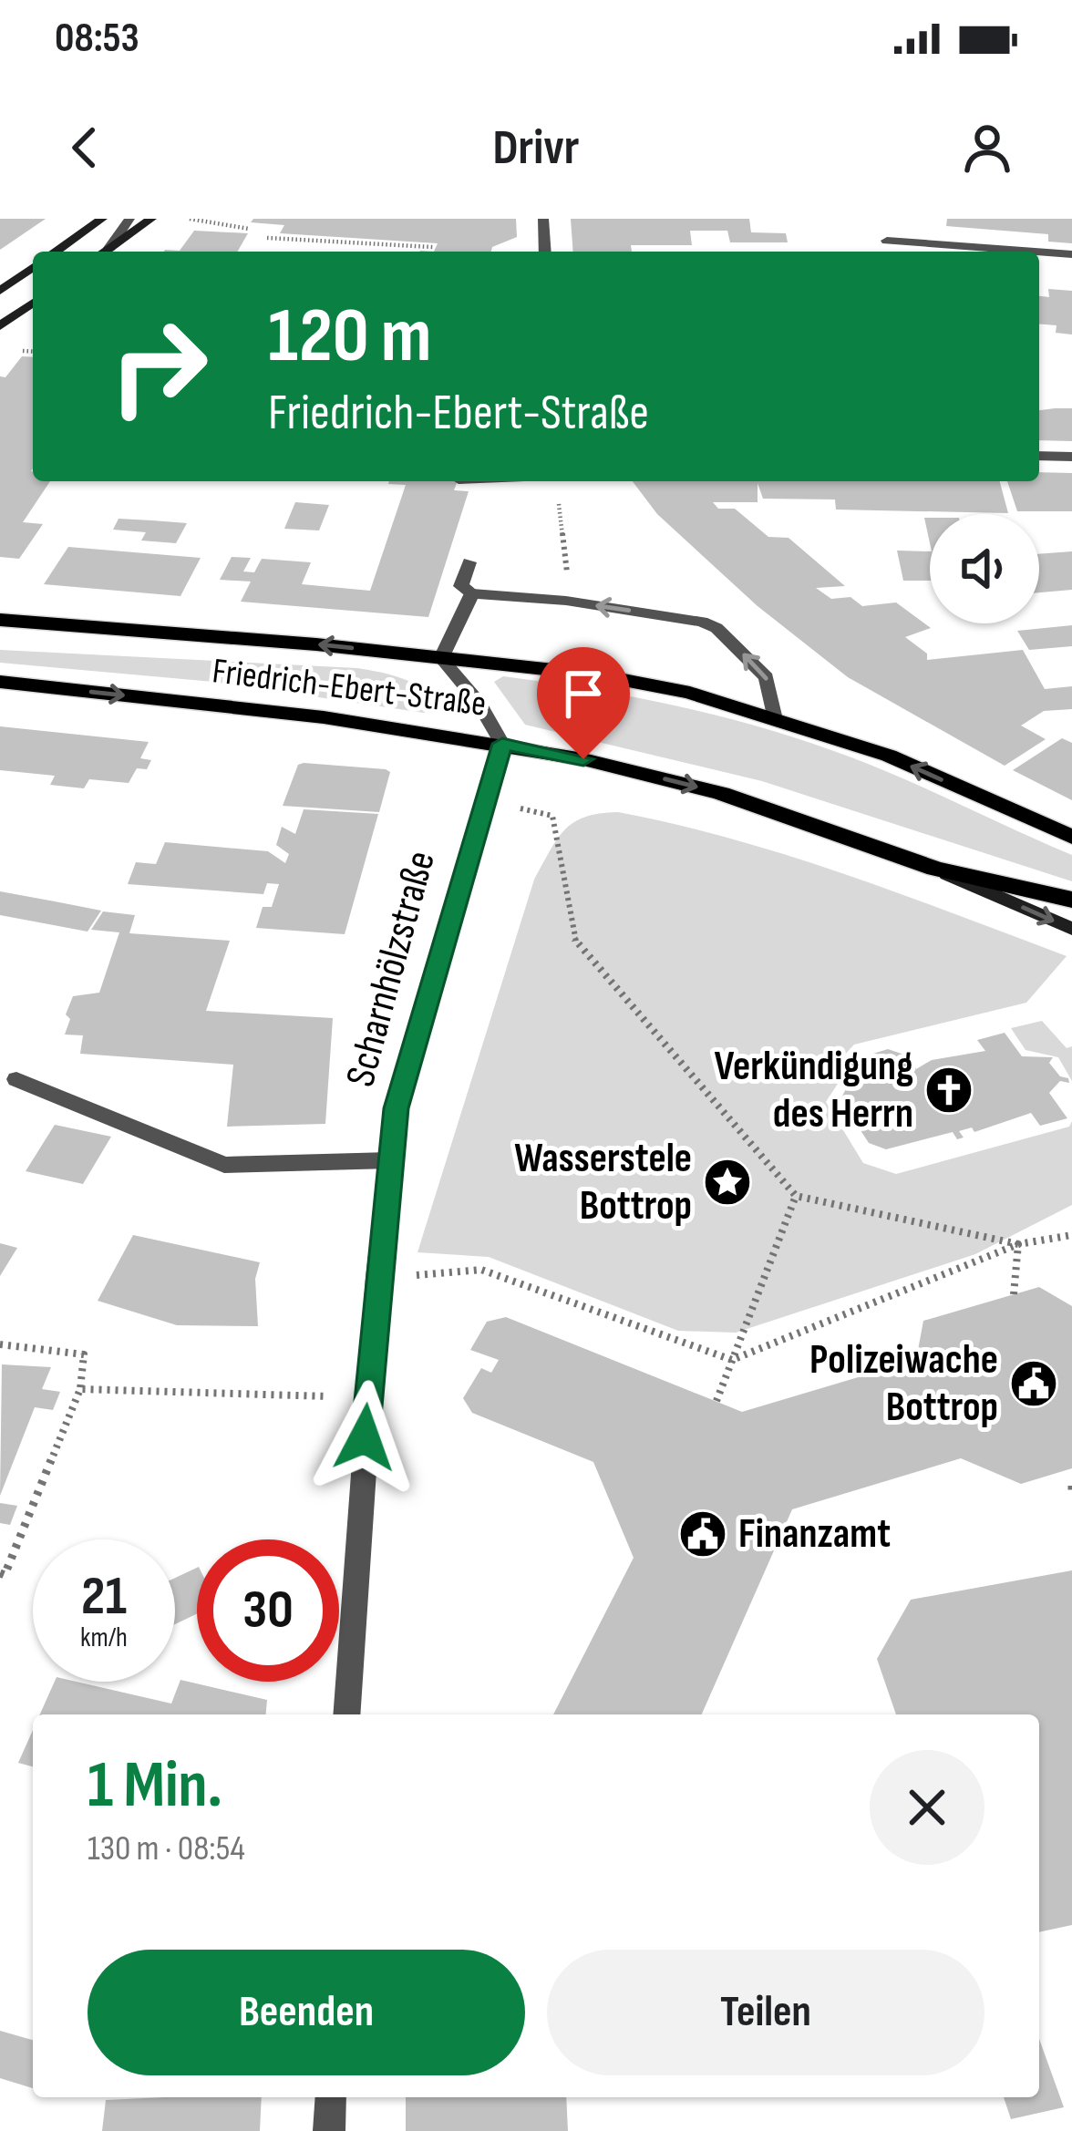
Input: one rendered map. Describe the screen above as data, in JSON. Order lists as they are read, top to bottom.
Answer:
{
  "streets": {
    "main road": ["Friedrich-Ebert-Straße"],
    "street": ["Scharnhölzstraße"]
  },
  "crossings": [
    ["Friedrich-Ebert-Straße", "Scharnhölzstraße"]
  ],
  "places": {
    "church": ["Verkündigung des Herrn"],
    "place": ["Wasserstele Bottrop"],
    "public building": ["Polizeiwache Bottrop", "Finanzamt"]
  },
  "page": {
    "status": "08:53",
    "header": "Drivr",
    "turn": ["120 m", "Friedrich-Ebert-Straße"],
    "speed": "21 km/h",
    "limit": "30",
    "heading": ["1 Min.", "130 m · 08:54"],
    "buttons": ["Beenden", "Teilen"]
  }
}
